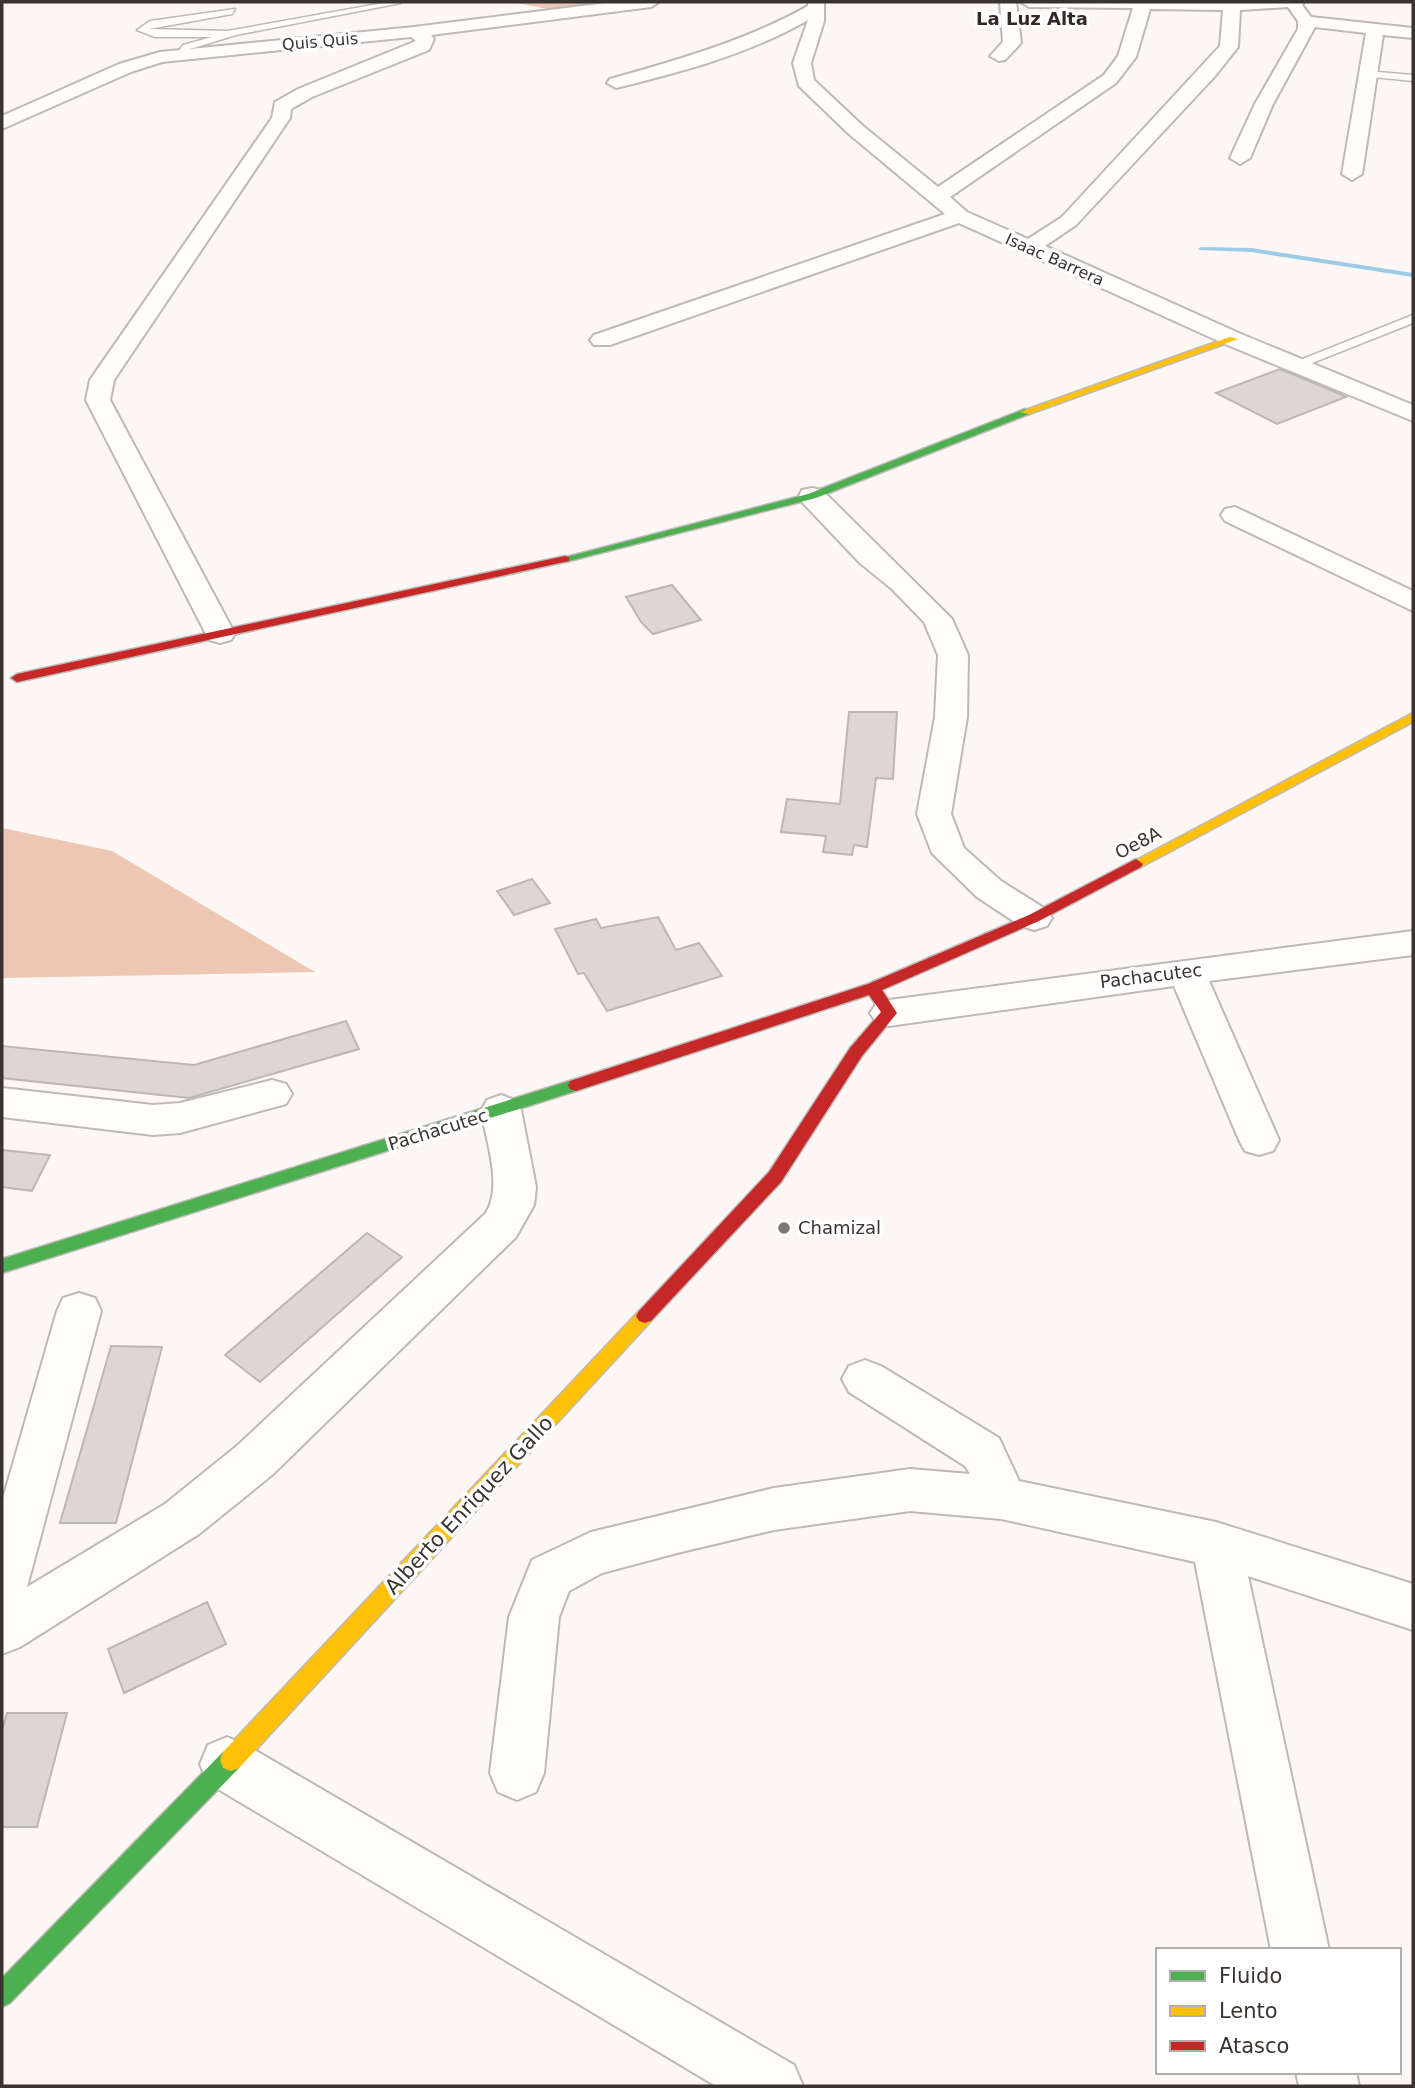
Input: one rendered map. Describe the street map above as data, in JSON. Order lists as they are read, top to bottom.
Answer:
{
  "streets": {
    "street": [
      "Quis Quis",
      "Isaac Barrera",
      "Oe8A",
      "Pachacutec",
      "Alberto Enriquez Gallo"
    ]
  },
  "crossings": [
    ["Oe8A", "Pachacutec"],
    ["Oe8A", "Alberto Enriquez Gallo"],
    ["Pachacutec", "Alberto Enriquez Gallo"]
  ],
  "districts": ["La Luz Alta"],
  "places": ["Chamizal"],
  "legend": ["Fluido", "Lento", "Atasco"]
}
